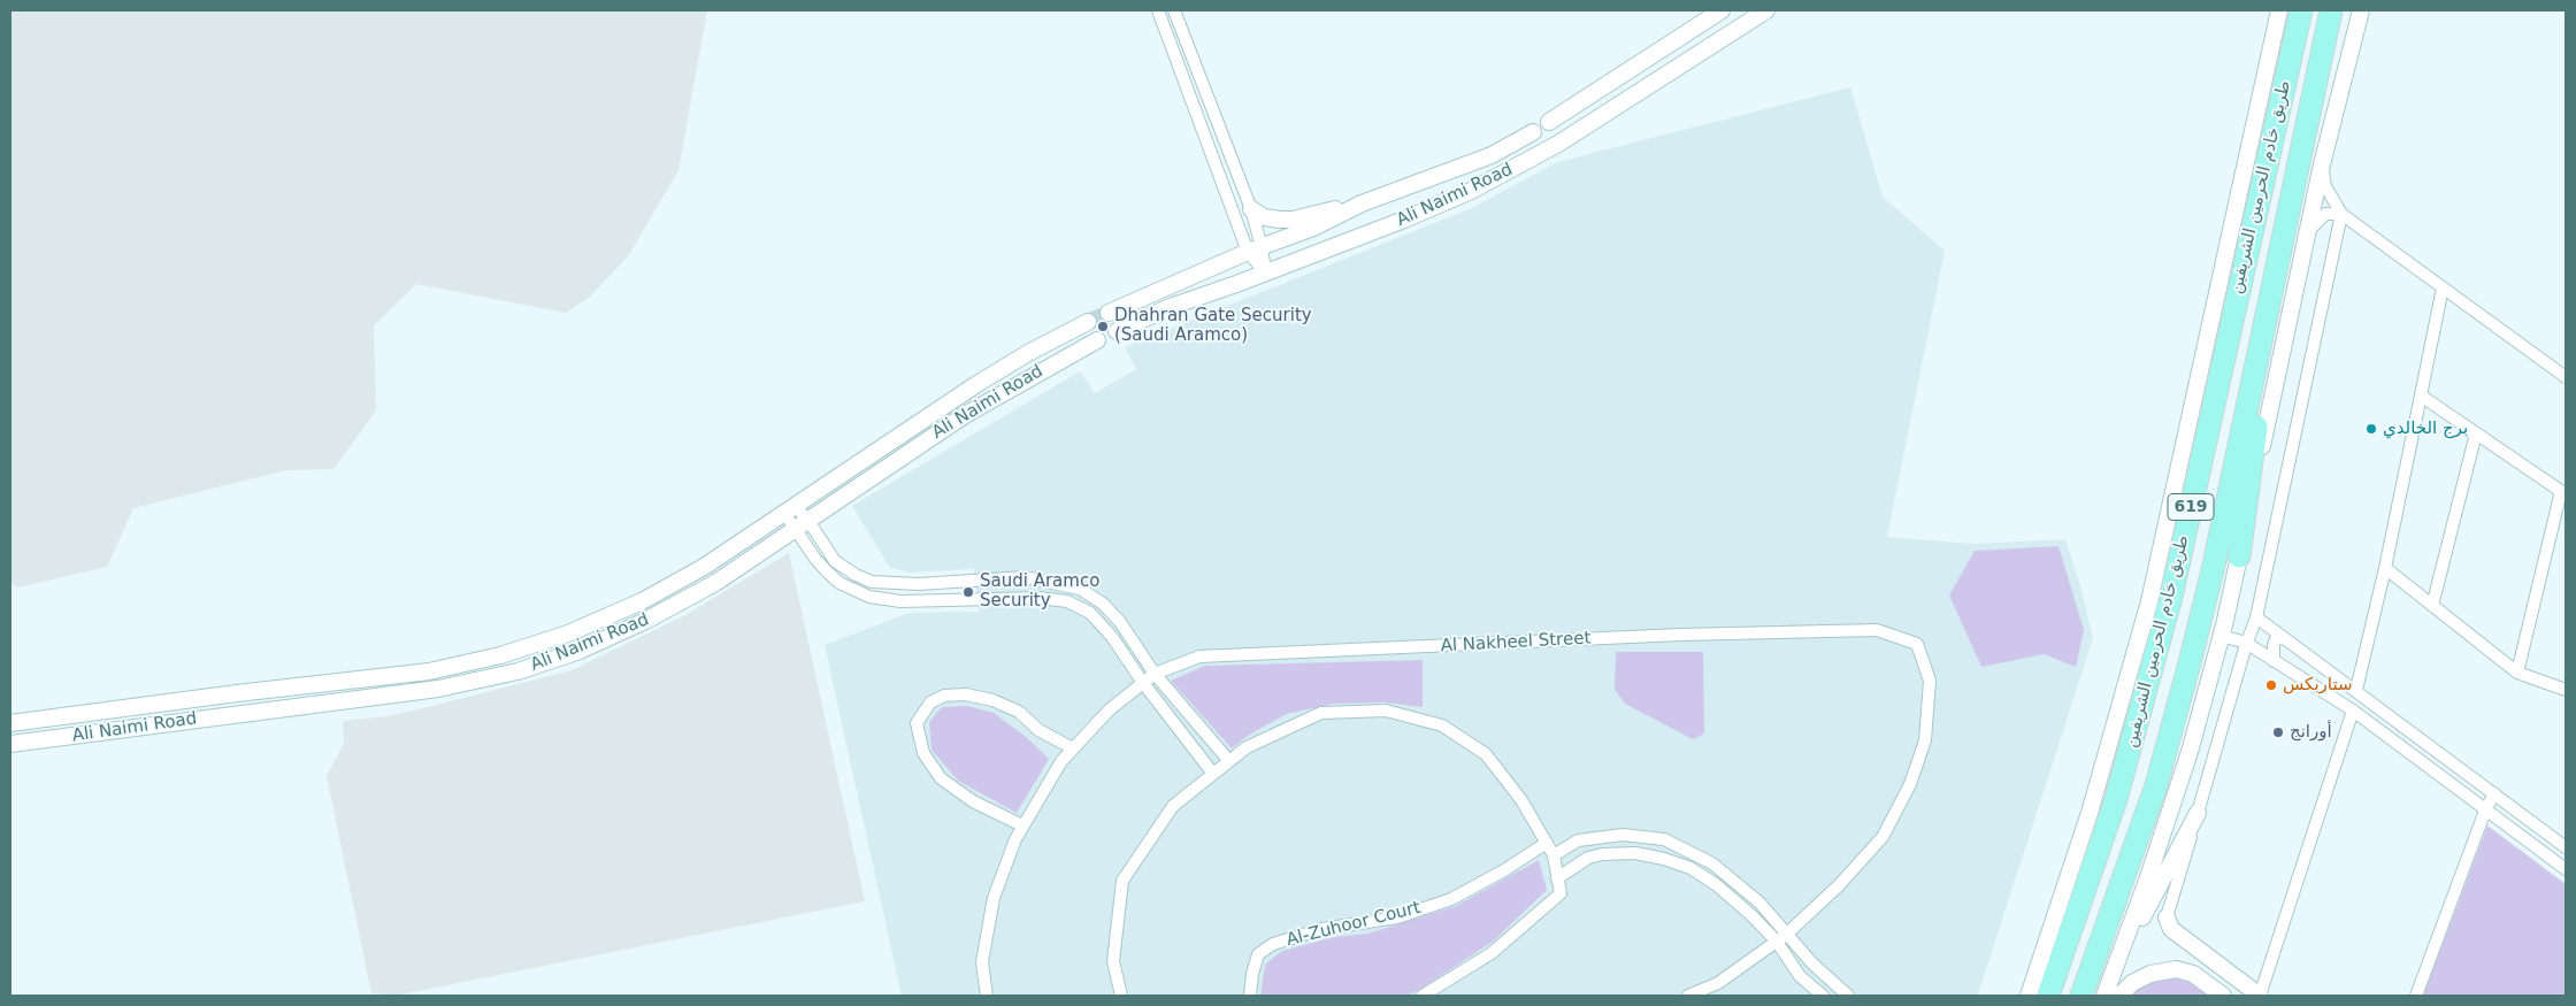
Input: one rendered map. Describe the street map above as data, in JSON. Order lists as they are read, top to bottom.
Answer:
{
  "streets": {
    "highway": ["طريق خادم الحرمين الشريفين", "619"],
    "main road": ["Ali Naimi Road"],
    "street": ["Al Nakheel Street", "Al-Zuhoor Court"]
  },
  "places": [
    "Dhahran Gate Security (Saudi Aramco)",
    "برج الخالدي",
    "Saudi Aramco Security",
    "ستاربكس",
    "أورانج"
  ]
}
